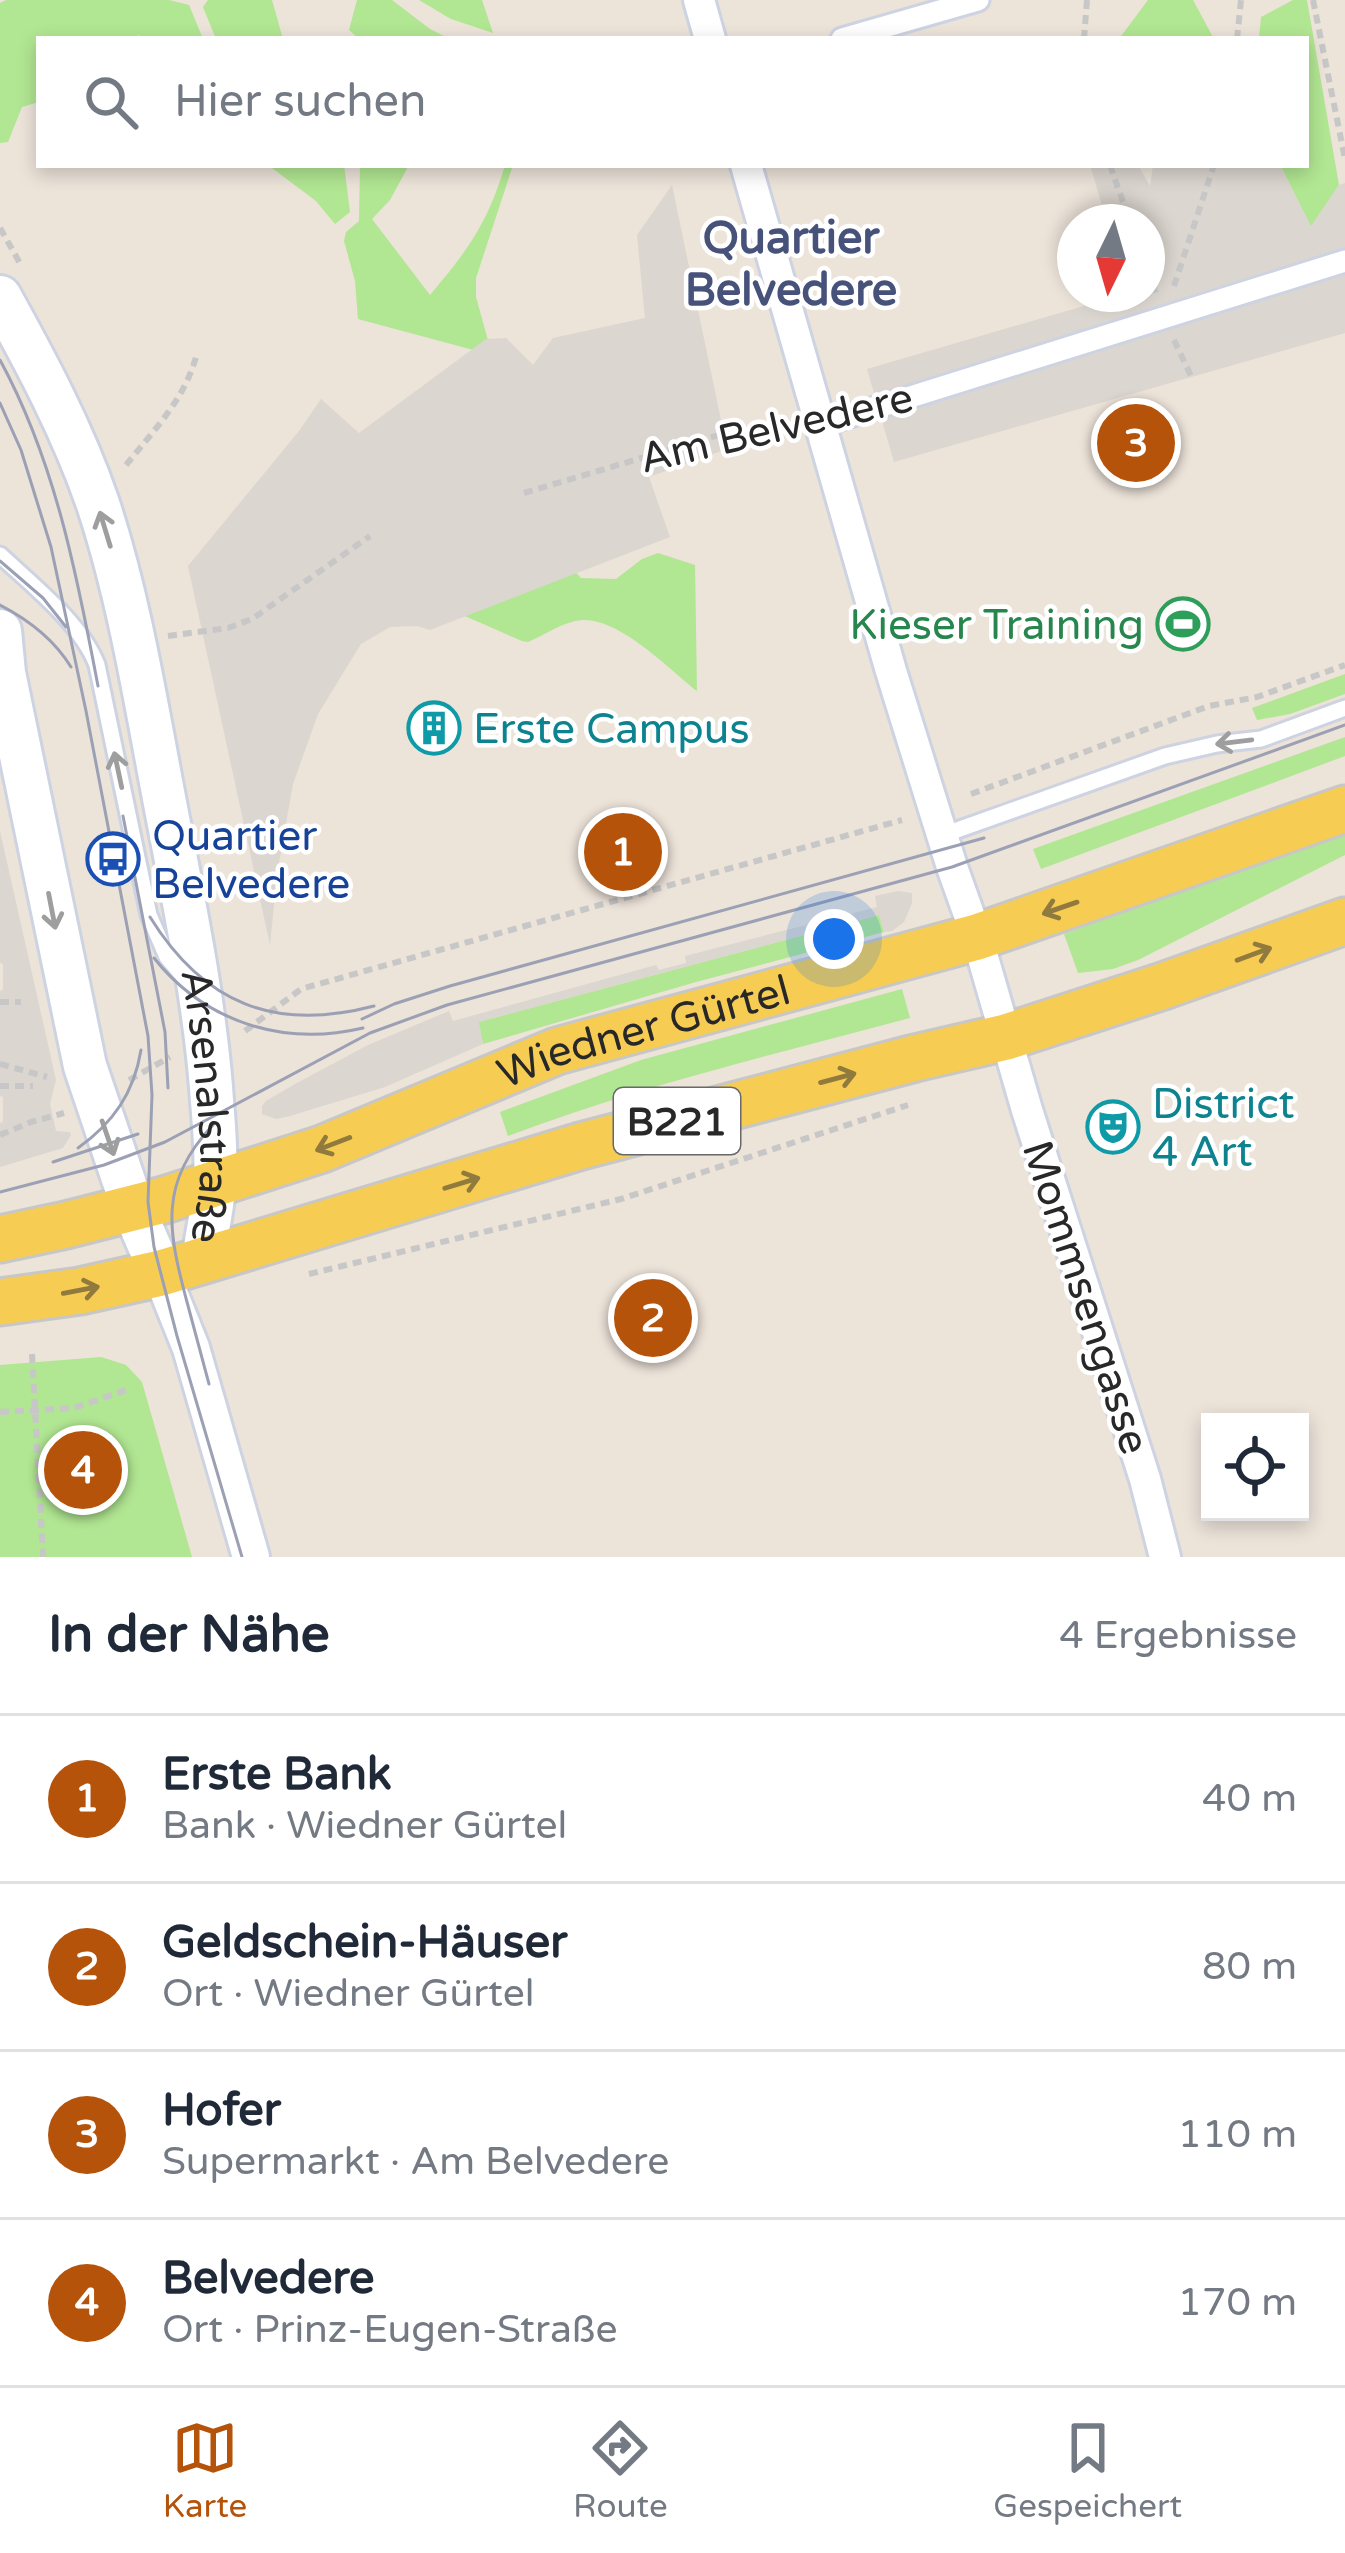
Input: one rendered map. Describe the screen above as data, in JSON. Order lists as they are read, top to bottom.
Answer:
{
  "streets": {
    "main road": ["Wiedner Gürtel", "Arsenalstraße", "B221"],
    "street": ["Am Belvedere", "Mommsengasse"]
  },
  "crossings": [
    ["Am Belvedere", "Mommsengasse"],
    ["Wiedner Gürtel", "Arsenalstraße"],
    ["Wiedner Gürtel", "B221"],
    ["Wiedner Gürtel", "Mommsengasse"],
    ["Arsenalstraße", "B221"],
    ["B221", "Mommsengasse"]
  ],
  "districts": ["Quartier Belvedere"],
  "places": {
    "sports": ["Kieser Training"],
    "building": ["Erste Campus"],
    "bus stop": ["Quartier Belvedere"],
    "theatre": ["District 4 Art"]
  },
  "north": "bottom",
  "page": {
    "search": "Hier suchen",
    "pins": [
      "3",
      "1",
      "2",
      "4"
    ],
    "heading": ["In der Nähe", "4 Ergebnisse"],
    "list": [
      {
        "mark": "1",
        "name": "Erste Bank",
        "note": "Bank · Wiedner Gürtel",
        "value": "40 m"
      },
      {
        "mark": "2",
        "name": "Geldschein-Häuser",
        "note": "Ort · Wiedner Gürtel",
        "value": "80 m"
      },
      {
        "mark": "3",
        "name": "Hofer",
        "note": "Supermarkt · Am Belvedere",
        "value": "110 m"
      },
      {
        "mark": "4",
        "name": "Belvedere",
        "note": "Ort · Prinz-Eugen-Straße",
        "value": "170 m"
      }
    ],
    "nav": ["Karte", "Route", "Gespeichert"]
  }
}
